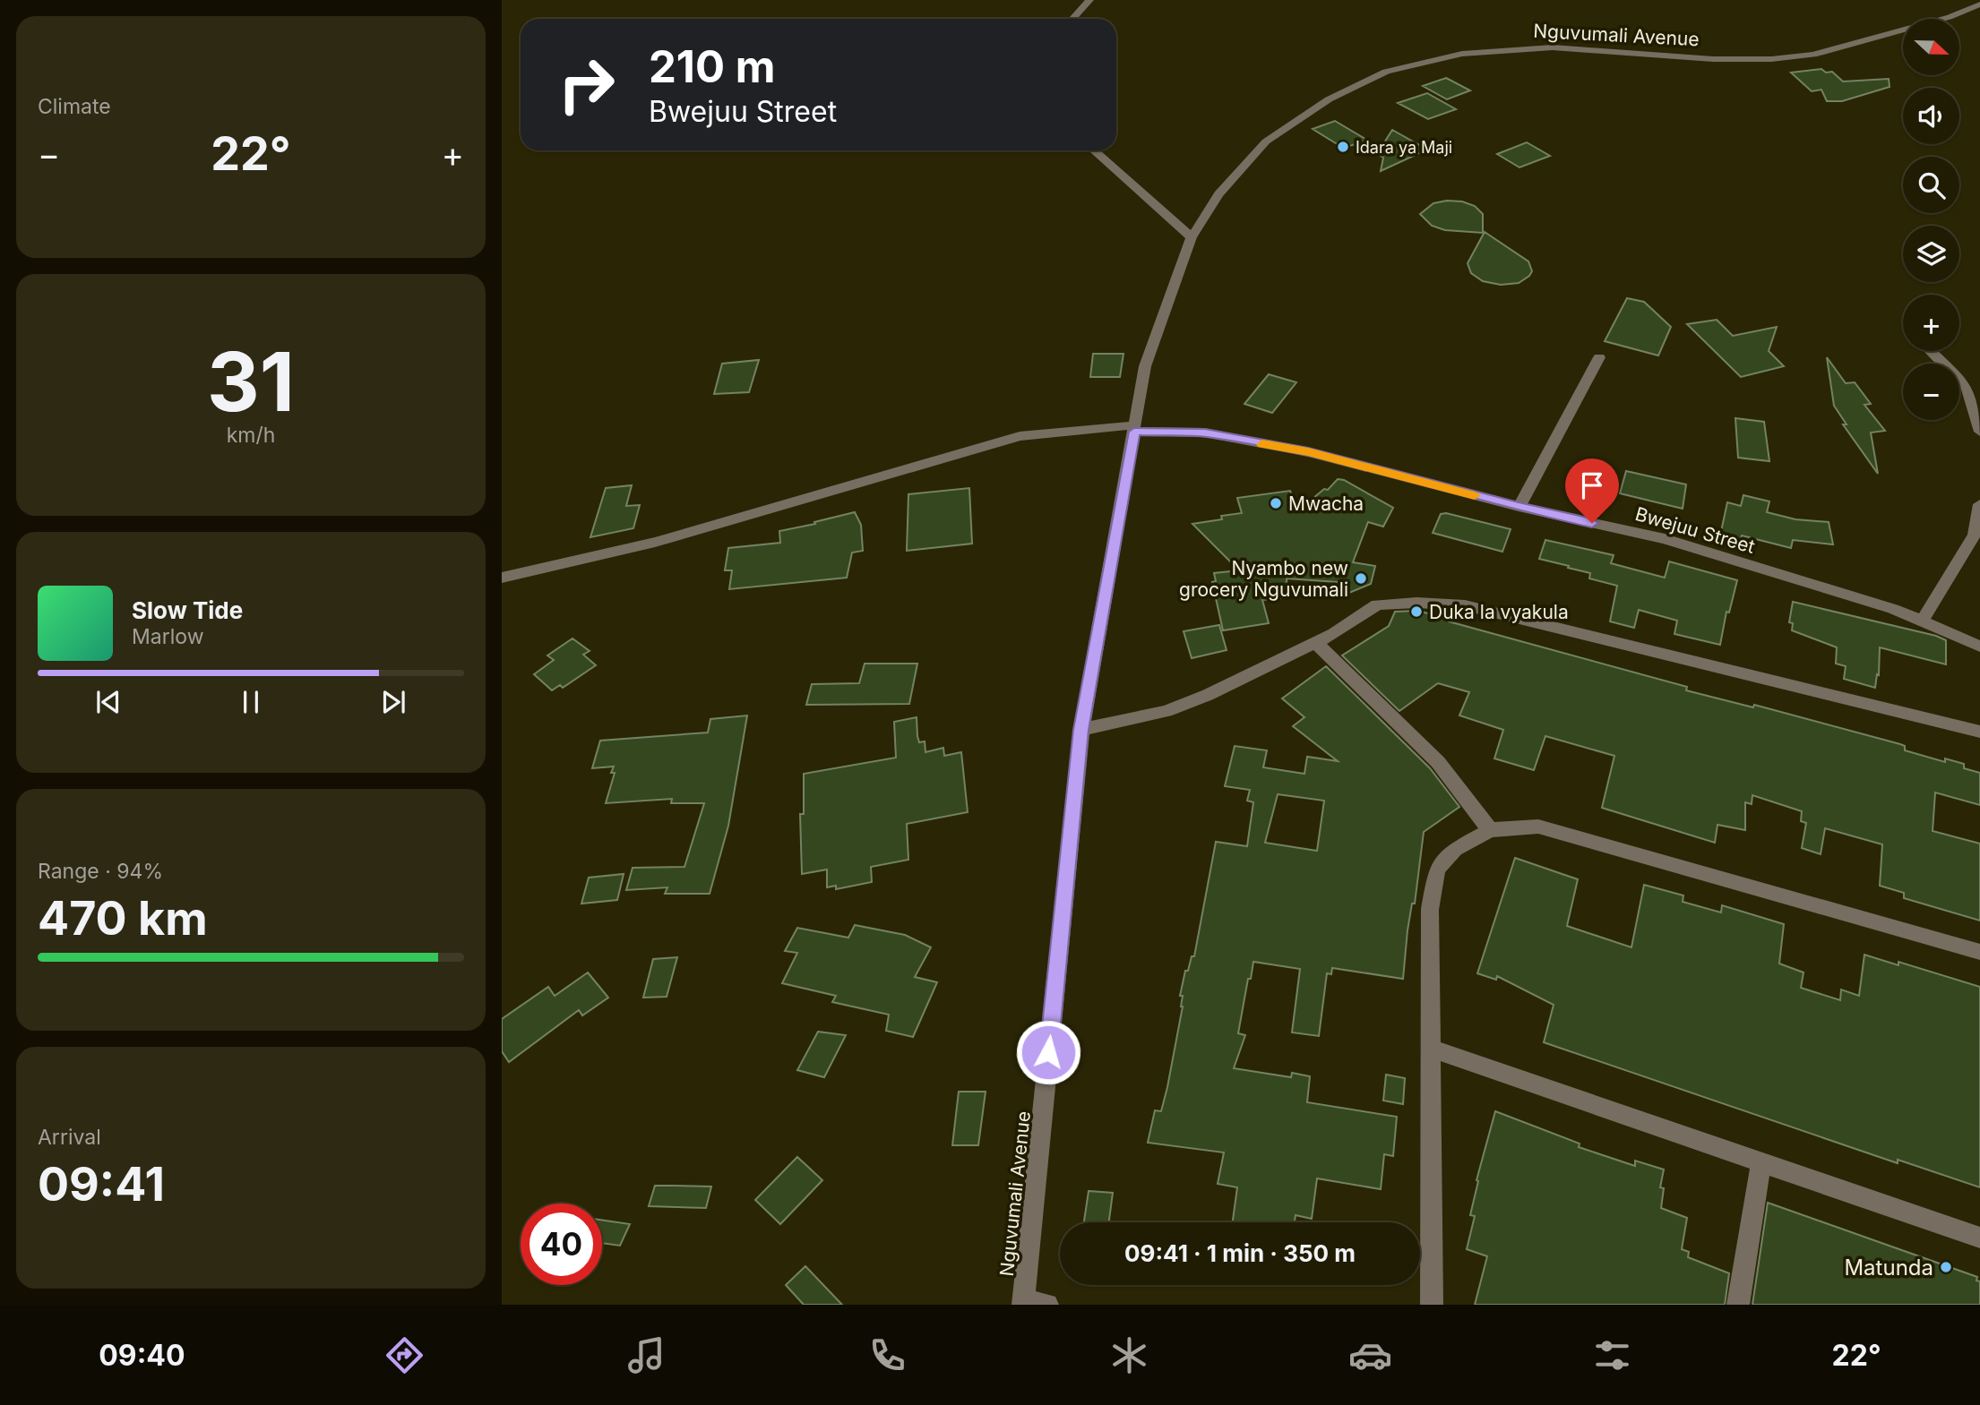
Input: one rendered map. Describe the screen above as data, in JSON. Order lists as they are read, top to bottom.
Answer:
{
  "streets": {
    "street": ["Nguvumali Avenue", "Bwejuu Street"]
  },
  "crossings": [
    ["Nguvumali Avenue", "Bwejuu Street"]
  ],
  "places": [
    "Idara ya Maji",
    "Mwacha",
    "Nyambo new grocery Nguvumali",
    "Duka la vyakula",
    "Matunda"
  ],
  "north": "right",
  "page": {
    "tile": [
      "Climate",
      ["31", "km/h"],
      ["Range · 94%", "470 km"],
      ["Arrival", "09:41"]
    ],
    "map_buttons": ["+", "−"],
    "turn": ["210 m", "Bwejuu Street"],
    "heat": ["−", "22°", "+"],
    "song": ["Slow Tide", "Marlow"],
    "limit": "40",
    "trip": "09:41 · 1 min · 350 m",
    "tabs": ["09:40", "22°"]
  }
}
